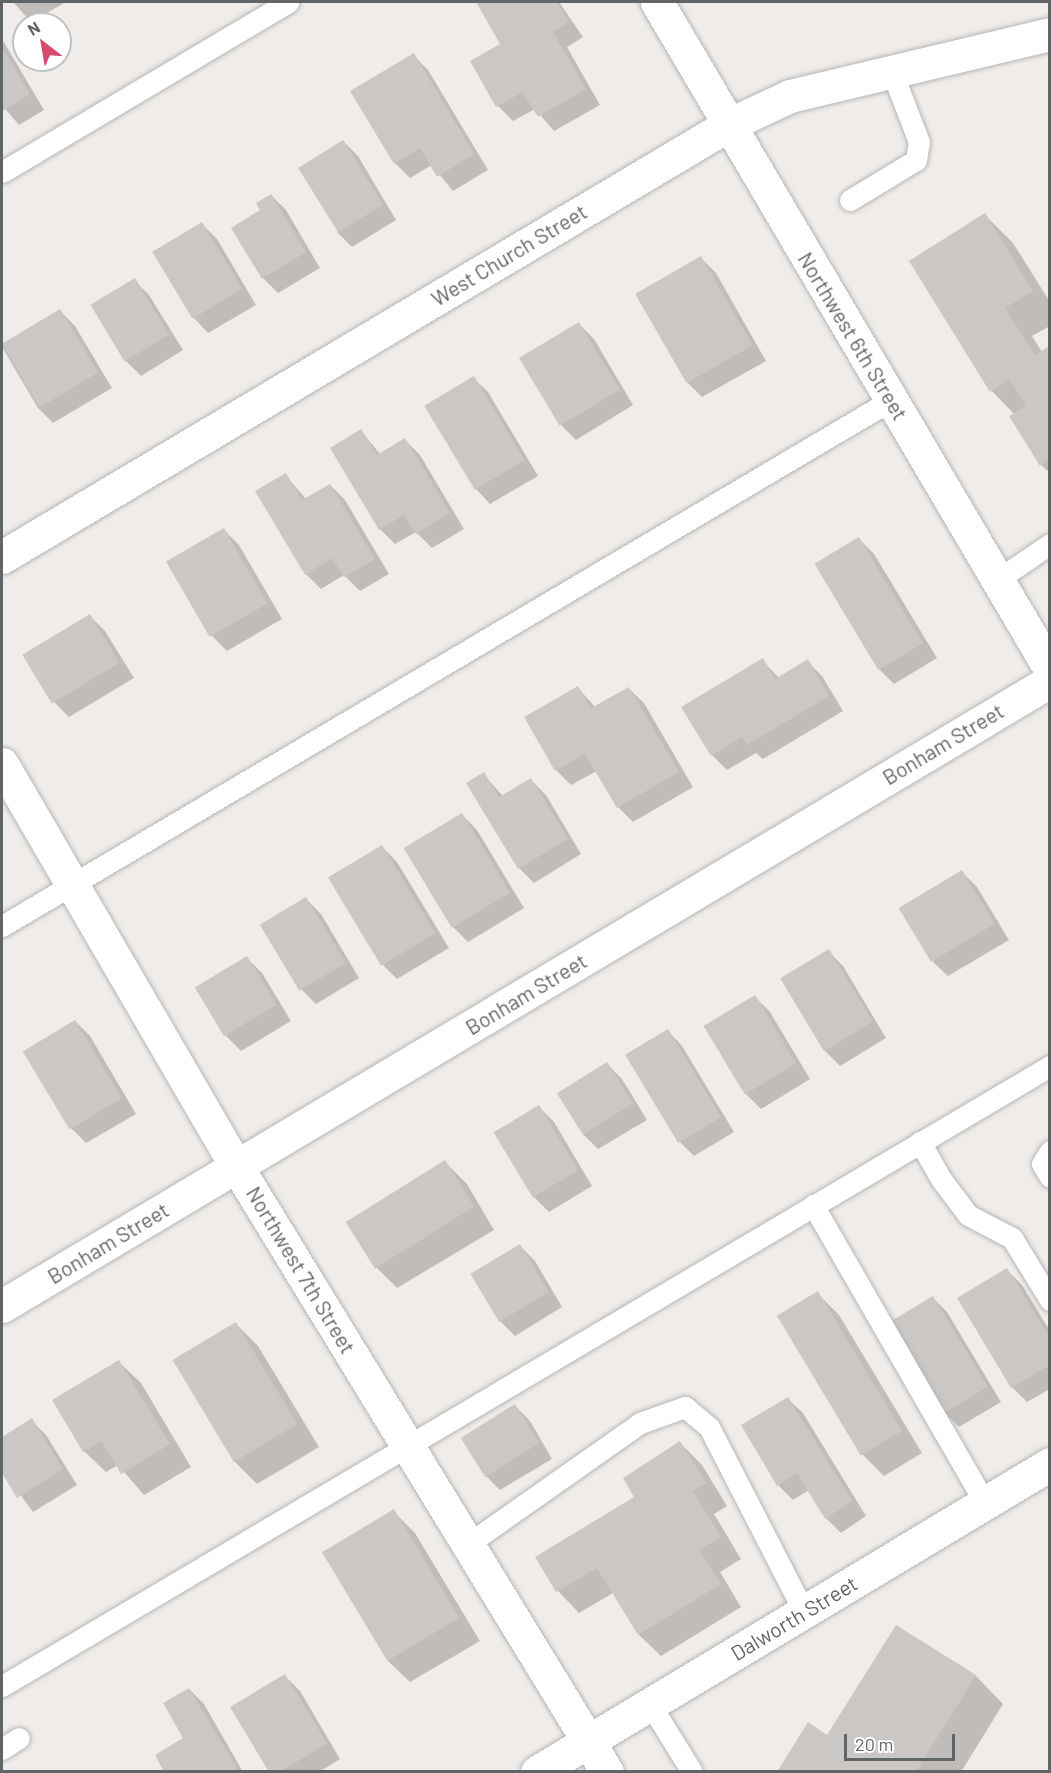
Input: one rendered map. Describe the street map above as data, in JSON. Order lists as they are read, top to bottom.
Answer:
{
  "streets": {
    "street": [
      "West Church Street",
      "Northwest 6th Street",
      "Bonham Street",
      "Northwest 7th Street",
      "Dalworth Street"
    ]
  },
  "crossings": [
    ["West Church Street", "Northwest 6th Street"],
    ["Bonham Street", "Northwest 7th Street"],
    ["Northwest 7th Street", "Dalworth Street"]
  ],
  "scale_bar": "20 m",
  "north": "top left"
}
